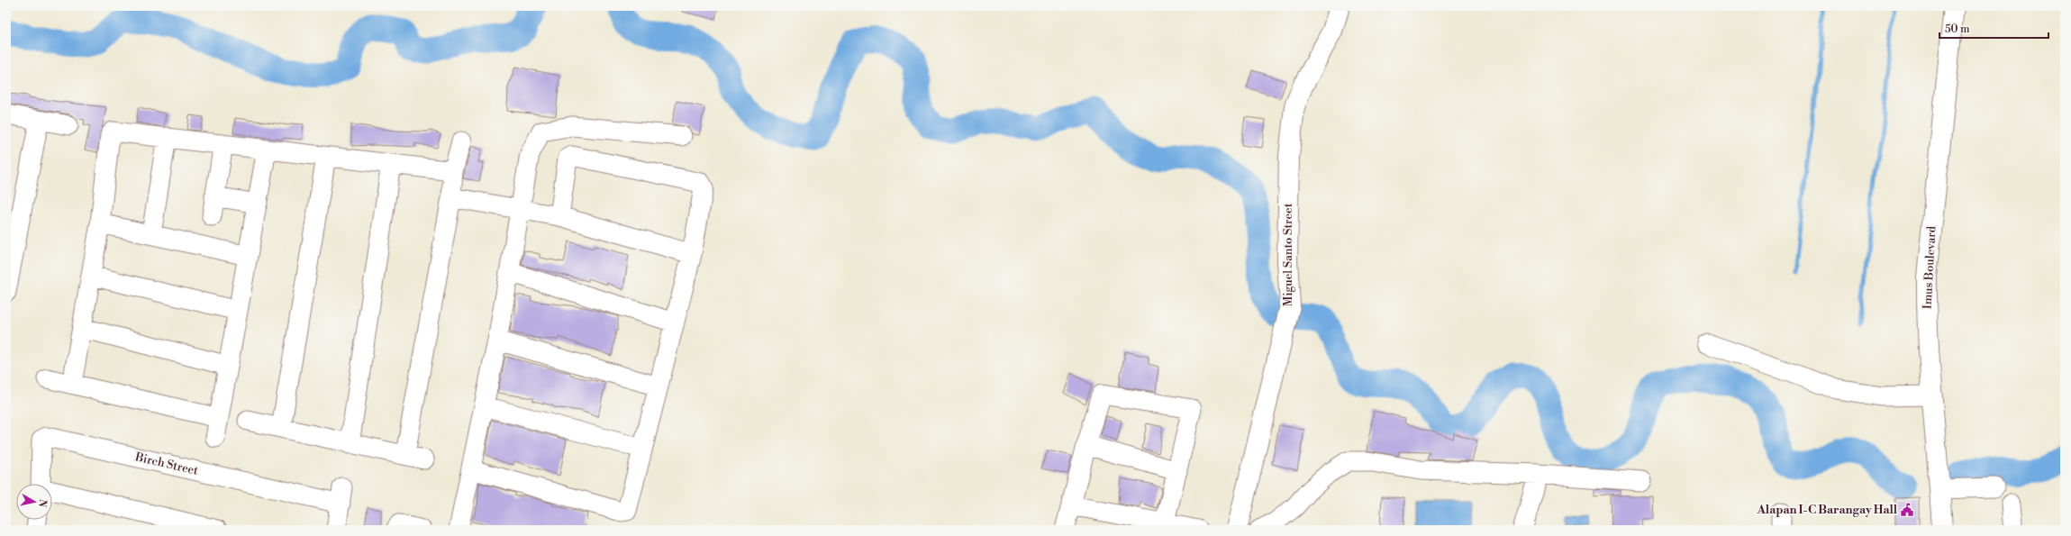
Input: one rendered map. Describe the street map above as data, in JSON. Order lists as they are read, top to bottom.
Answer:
{
  "streets": {
    "main road": ["Miguel Santo Street", "Imus Boulevard"],
    "street": ["Birch Street"]
  },
  "places": {
    "public building": ["Alapan I-C Barangay Hall"]
  },
  "scale_bar": "50 m",
  "north": "right"
}
